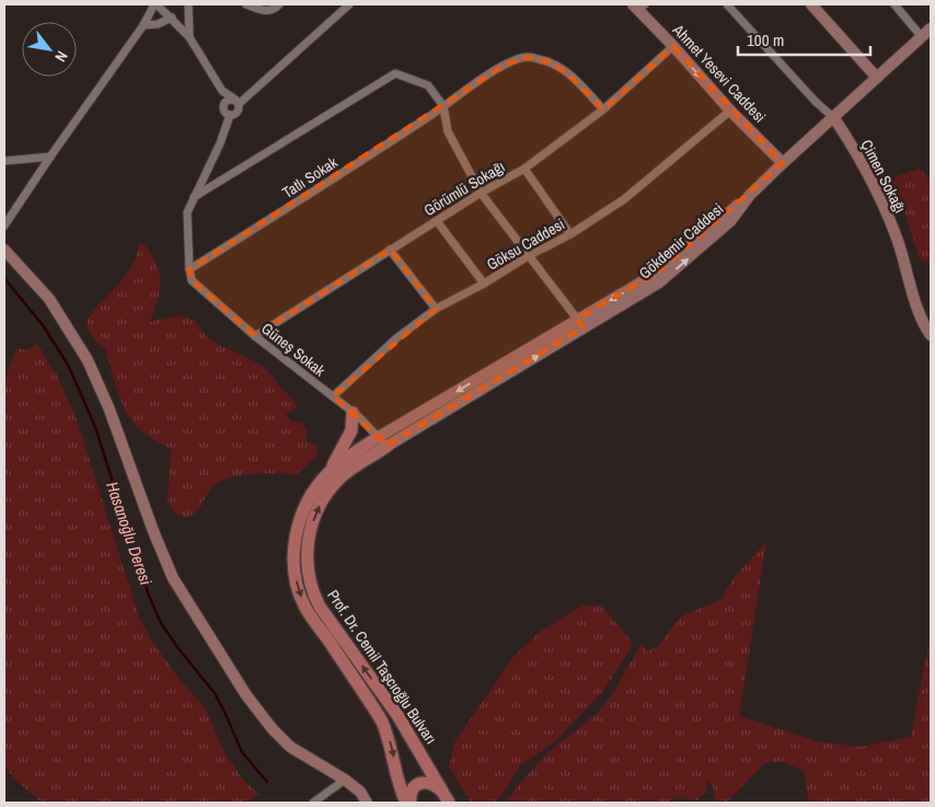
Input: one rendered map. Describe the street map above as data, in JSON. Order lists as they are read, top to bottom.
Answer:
{
  "streets": {
    "main road": [
      "Ahmet Yesevi Caddesi",
      "Çimen Sokağı",
      "Gökdemir Caddesi",
      "Prof. Dr. Cemil Taşcıoğlu Bulvarı"
    ],
    "street": [
      "Tatlı Sokak",
      "Görümlü Sokağı",
      "Göksu Caddesi",
      "Güneş Sokak"
    ]
  },
  "crossings": [
    ["Ahmet Yesevi Caddesi", "Görümlü Sokağı"],
    ["Ahmet Yesevi Caddesi", "Gökdemir Caddesi"],
    ["Ahmet Yesevi Caddesi", "Göksu Caddesi"],
    ["Çimen Sokağı", "Gökdemir Caddesi"],
    ["Tatlı Sokak", "Görümlü Sokağı"],
    ["Tatlı Sokak", "Güneş Sokak"],
    ["Görümlü Sokağı", "Güneş Sokak"],
    ["Gökdemir Caddesi", "Güneş Sokak"],
    ["Gökdemir Caddesi", "Prof. Dr. Cemil Taşcıoğlu Bulvarı"],
    ["Göksu Caddesi", "Güneş Sokak"],
    ["Güneş Sokak", "Prof. Dr. Cemil Taşcıoğlu Bulvarı"]
  ],
  "one_way": ["Ahmet Yesevi Caddesi"],
  "water": ["Hasanoğlu Deresi"],
  "scale_bar": "100 m",
  "north": "bottom right"
}
